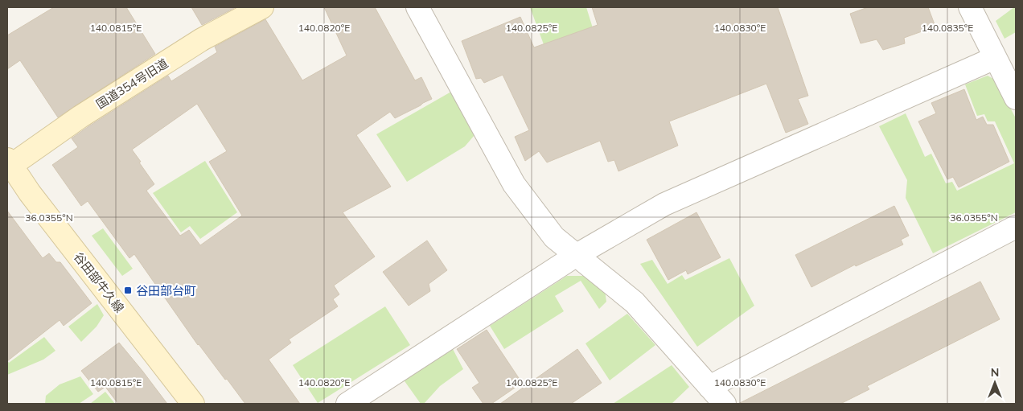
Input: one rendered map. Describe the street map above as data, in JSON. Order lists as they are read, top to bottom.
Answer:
{
  "streets": {
    "main road": ["国道354号旧道", "谷田部牛久線"]
  },
  "crossings": [
    ["国道354号旧道", "谷田部牛久線"]
  ],
  "places": {
    "transit": ["谷田部台町"]
  },
  "north": "top",
  "coordinates": [
    "140.0815°E",
    "140.0820°E",
    "140.0825°E",
    "140.0830°E",
    "140.0835°E",
    "36.0355°N"
  ]
}
